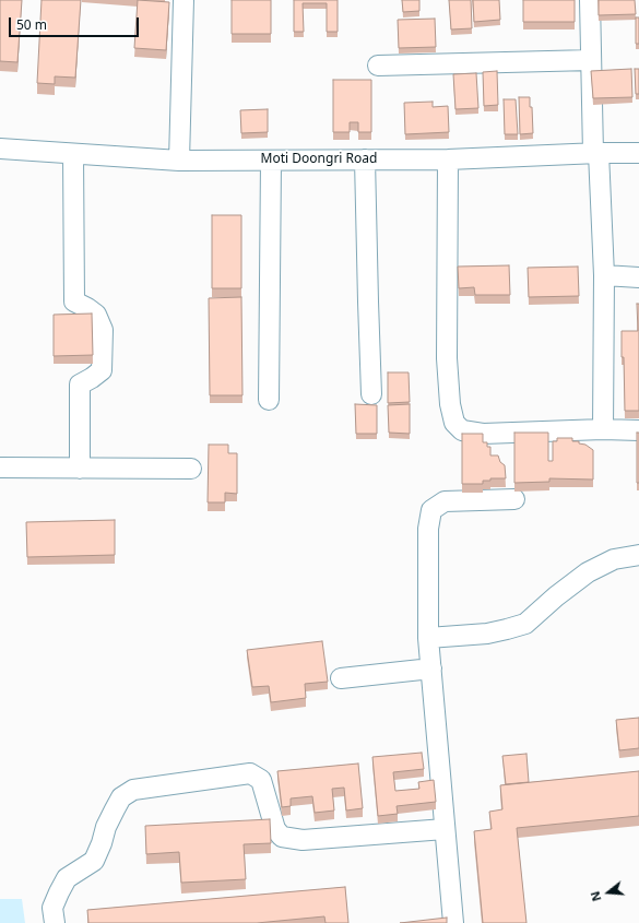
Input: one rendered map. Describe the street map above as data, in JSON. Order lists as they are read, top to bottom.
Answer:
{
  "streets": {
    "street": ["Moti Doongri Road"]
  },
  "scale_bar": "50 m",
  "north": "left"
}
